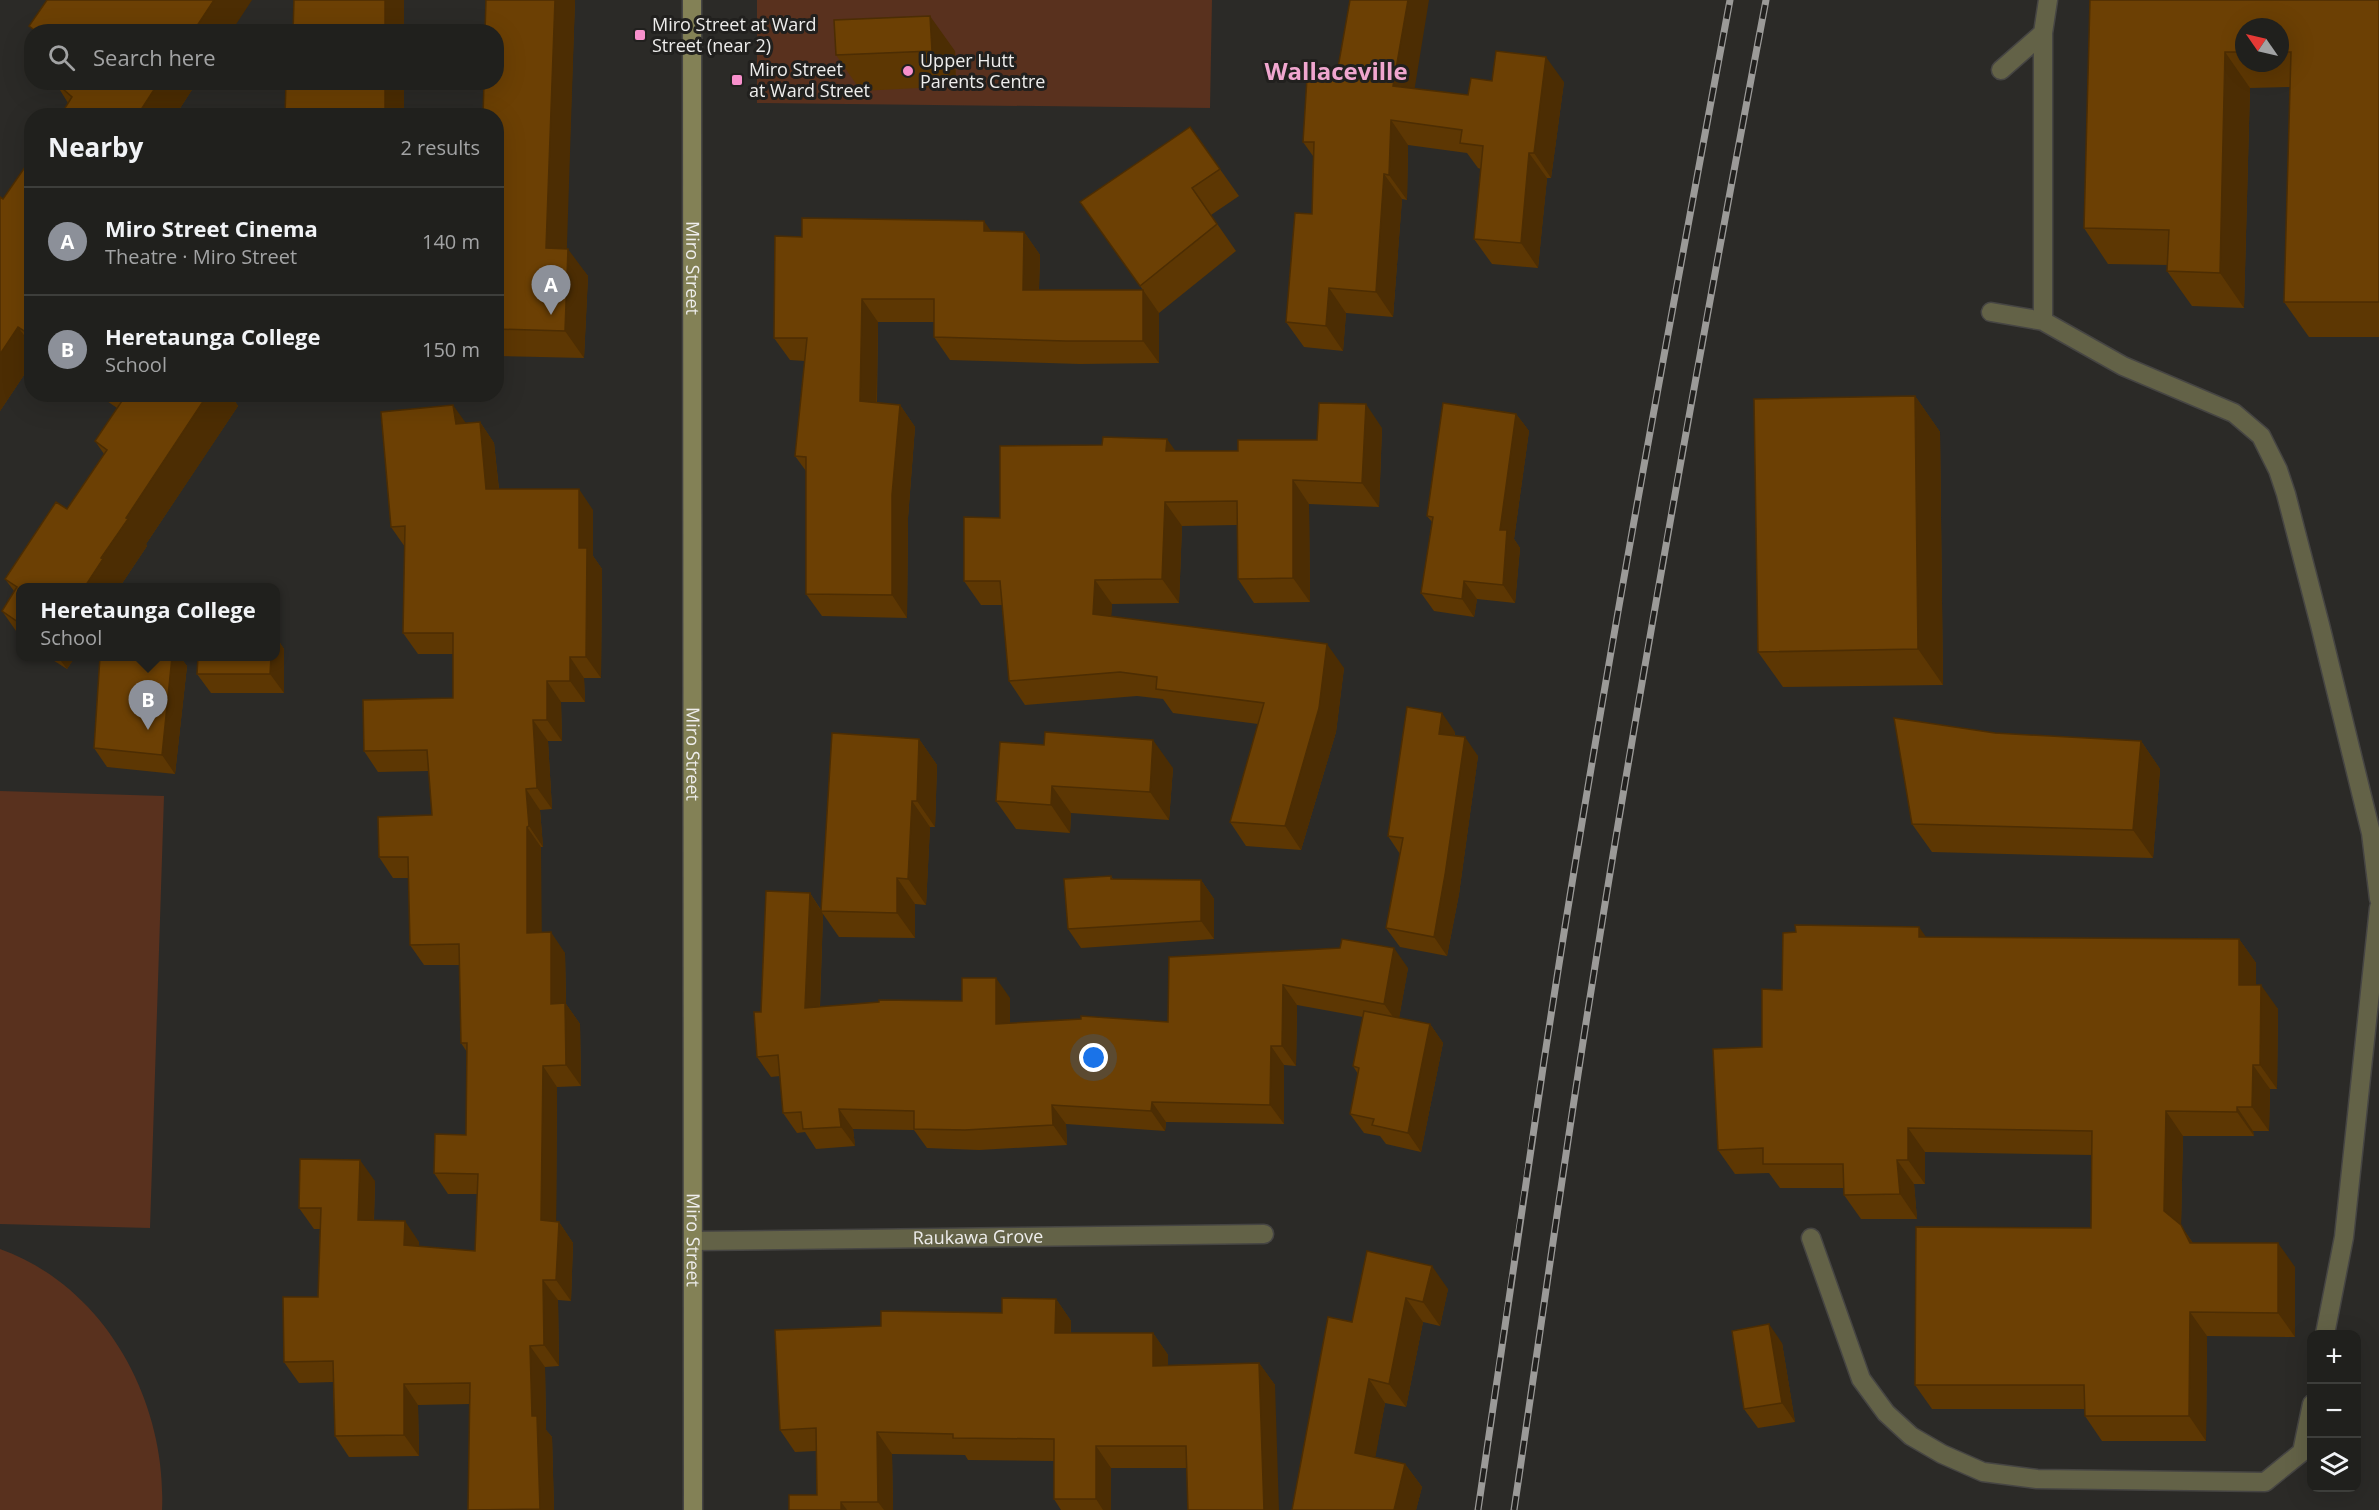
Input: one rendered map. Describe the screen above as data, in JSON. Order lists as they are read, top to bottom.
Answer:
{
  "streets": {
    "street": ["Miro Street", "Raukawa Grove"]
  },
  "crossings": [
    ["Miro Street", "Raukawa Grove"]
  ],
  "districts": ["Wallaceville"],
  "places": {
    "transit": ["Miro Street at Ward Street (near 2)", "Miro Street at Ward Street"],
    "other": ["Upper Hutt Parents Centre"]
  },
  "north": "top left",
  "page": {
    "search": "Search here",
    "heading": ["Nearby", "2 results"],
    "list": [
      {
        "mark": "A",
        "name": "Miro Street Cinema",
        "note": "Theatre · Miro Street",
        "value": "140 m"
      },
      {
        "mark": "B",
        "name": "Heretaunga College",
        "note": "School",
        "value": "150 m"
      }
    ],
    "pins": ["A", "B"],
    "popup": ["Heretaunga College", "School"],
    "map_buttons": ["+", "−"]
  }
}
